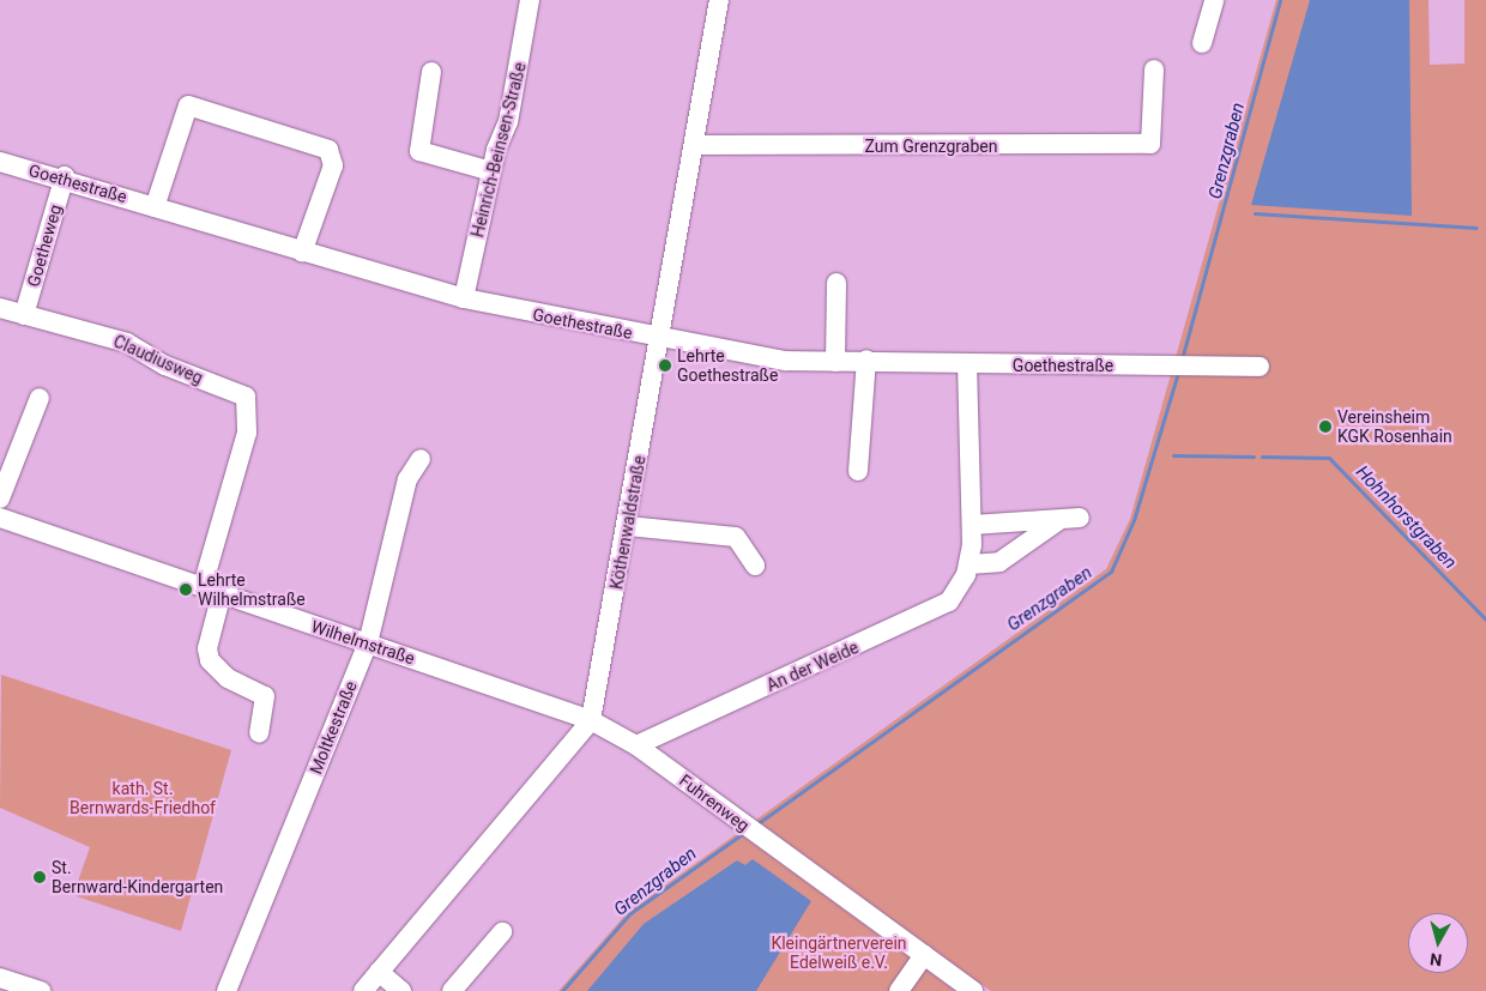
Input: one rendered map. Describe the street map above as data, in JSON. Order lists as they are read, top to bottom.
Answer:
{
  "streets": {
    "street": [
      "Zum Grenzgraben",
      "Heinrich-Beinsen-Straße",
      "Goethestraße",
      "Goetheweg",
      "Claudiusweg",
      "Köthenwaldstraße",
      "Wilhelmstraße",
      "An der Weide",
      "Moltkestraße",
      "Fuhrenweg"
    ]
  },
  "crossings": [
    ["Zum Grenzgraben", "Köthenwaldstraße"],
    ["Heinrich-Beinsen-Straße", "Goethestraße"],
    ["Goethestraße", "Goetheweg"],
    ["Goethestraße", "Köthenwaldstraße"],
    ["Goethestraße", "An der Weide"],
    ["Goetheweg", "Claudiusweg"],
    ["Claudiusweg", "Wilhelmstraße"],
    ["Köthenwaldstraße", "Wilhelmstraße"],
    ["Köthenwaldstraße", "Fuhrenweg"],
    ["Wilhelmstraße", "Moltkestraße"],
    ["Wilhelmstraße", "Fuhrenweg"],
    ["An der Weide", "Fuhrenweg"]
  ],
  "water": ["Grenzgraben", "Hohnhorstgraben"],
  "parks": ["kath. St. Bernwards-Friedhof", "Kleingärtnerverein Edelweiß e.V."],
  "places": [
    "Lehrte Goethestraße",
    "Vereinsheim KGK Rosenhain",
    "Lehrte Wilhelmstraße",
    "St. Bernward-Kindergarten"
  ],
  "north": "bottom"
}
